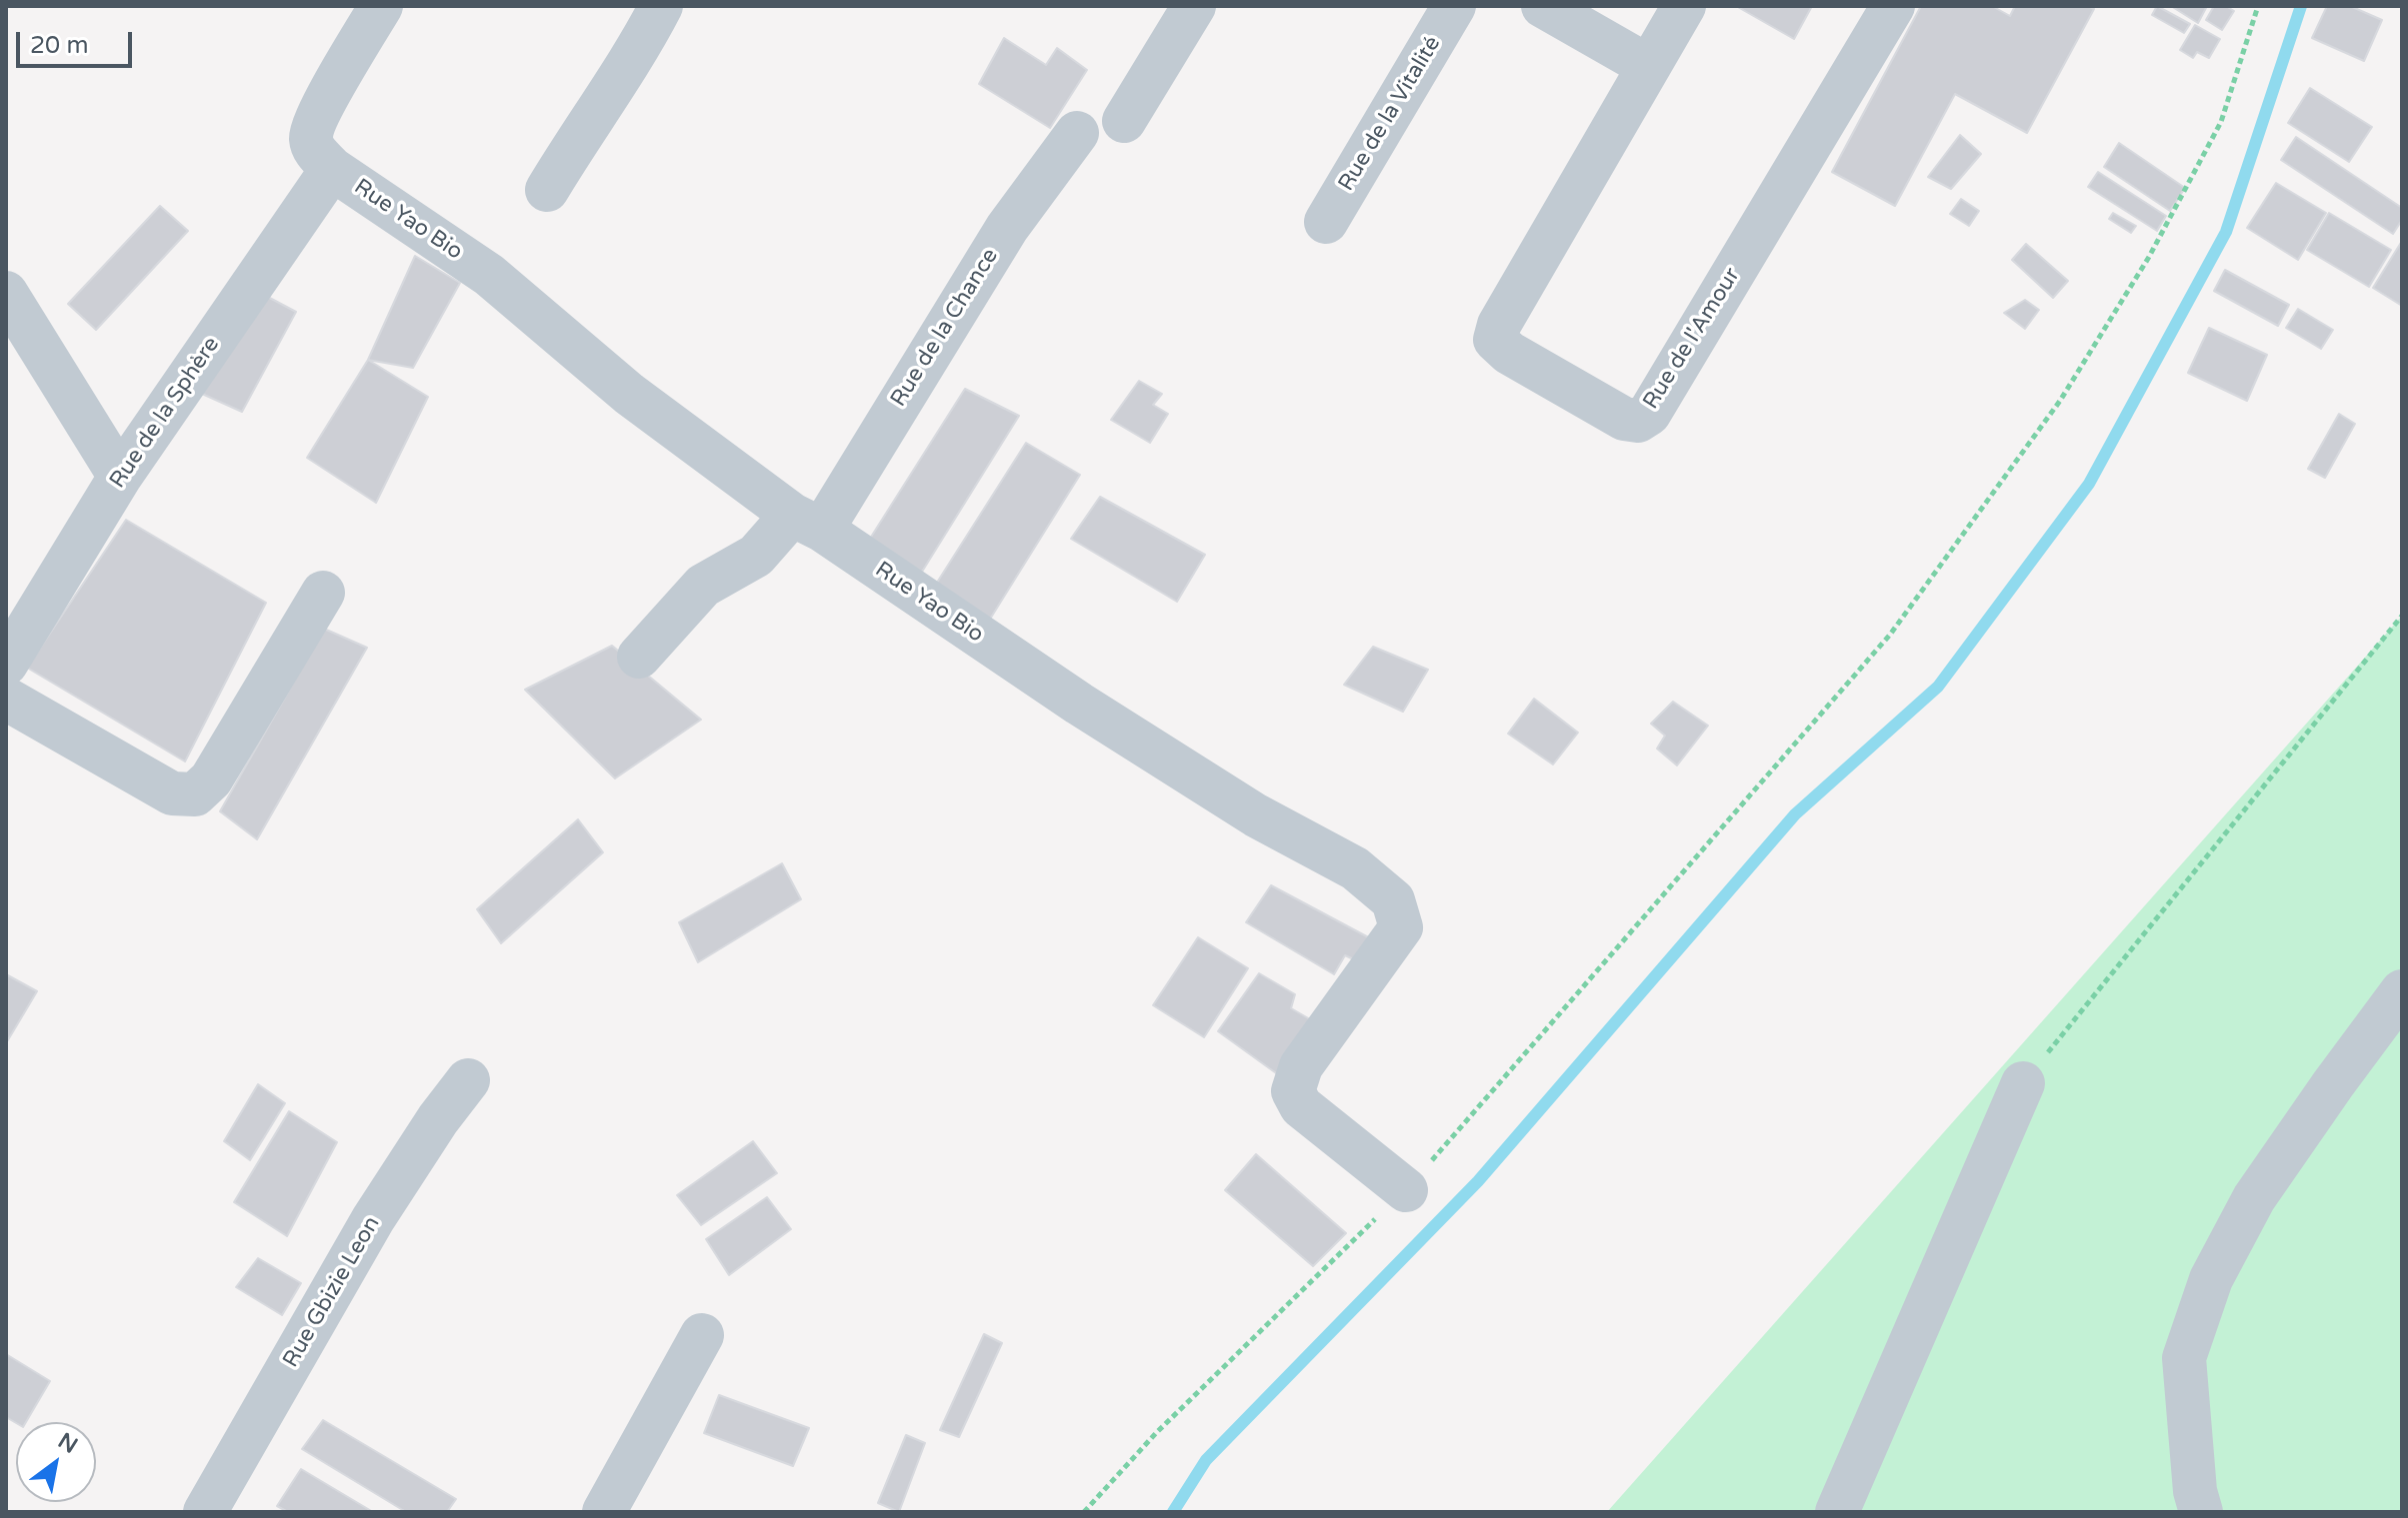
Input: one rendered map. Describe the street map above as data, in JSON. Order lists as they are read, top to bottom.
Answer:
{
  "streets": {
    "street": [
      "Rue de la Vitalité",
      "Rue Yao Bio",
      "Rue de la Chance",
      "Rue de l'Amour",
      "Rue de la Sphère",
      "Rue Gbizie Leon"
    ]
  },
  "crossings": [
    ["Rue Yao Bio", "Rue de la Chance"],
    ["Rue Yao Bio", "Rue de la Sphère"]
  ],
  "scale_bar": "20 m",
  "north": "top right"
}
